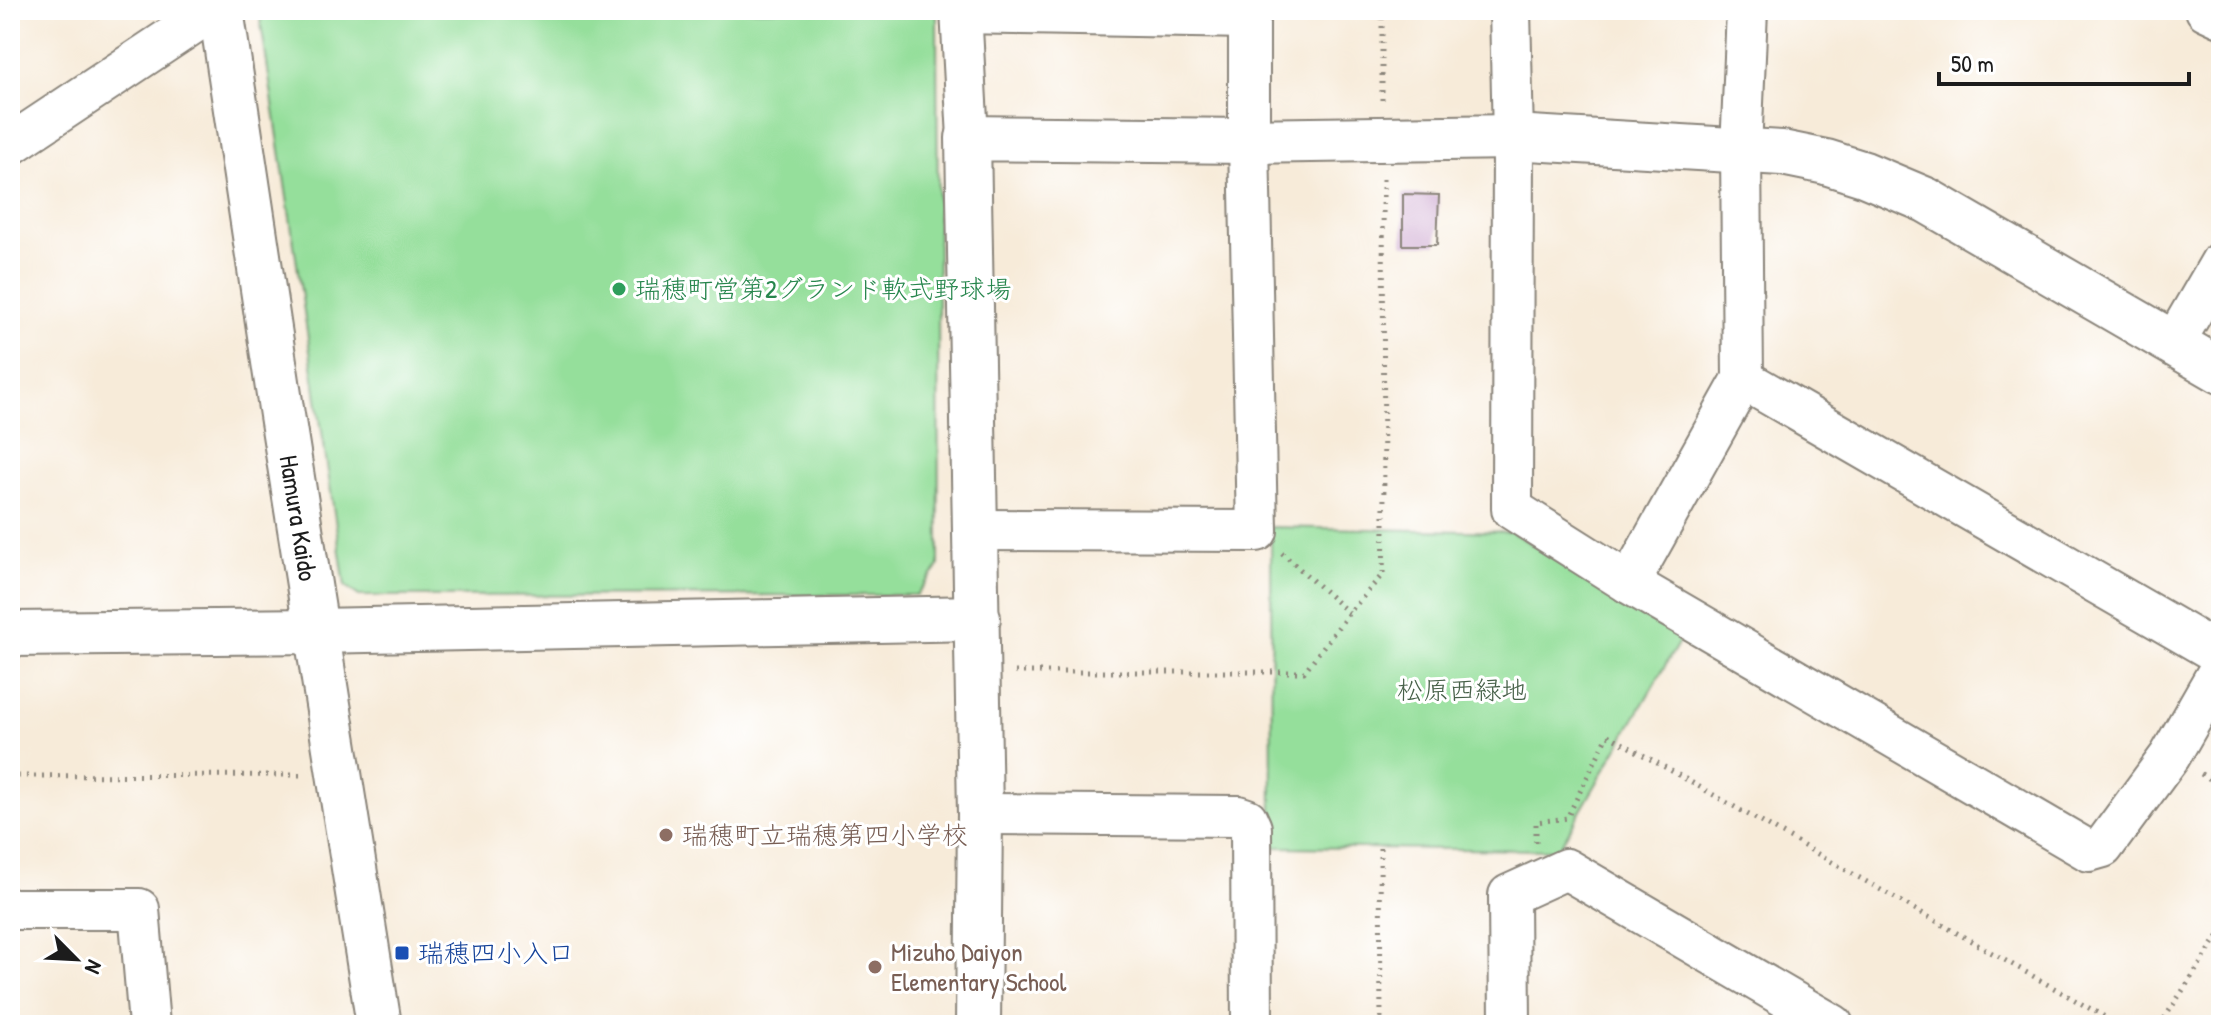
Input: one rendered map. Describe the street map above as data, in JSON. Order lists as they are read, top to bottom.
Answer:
{
  "streets": {
    "street": ["Hamura Kaido"]
  },
  "parks": ["松原西緑地"],
  "places": {
    "other": ["瑞穂町営第2グランド軟式野球場", "瑞穂町立瑞穂第四小学校", "Mizuho Daiyon Elementary School"],
    "transit": ["瑞穂四小入口"]
  },
  "scale_bar": "50 m",
  "north": "bottom right"
}
